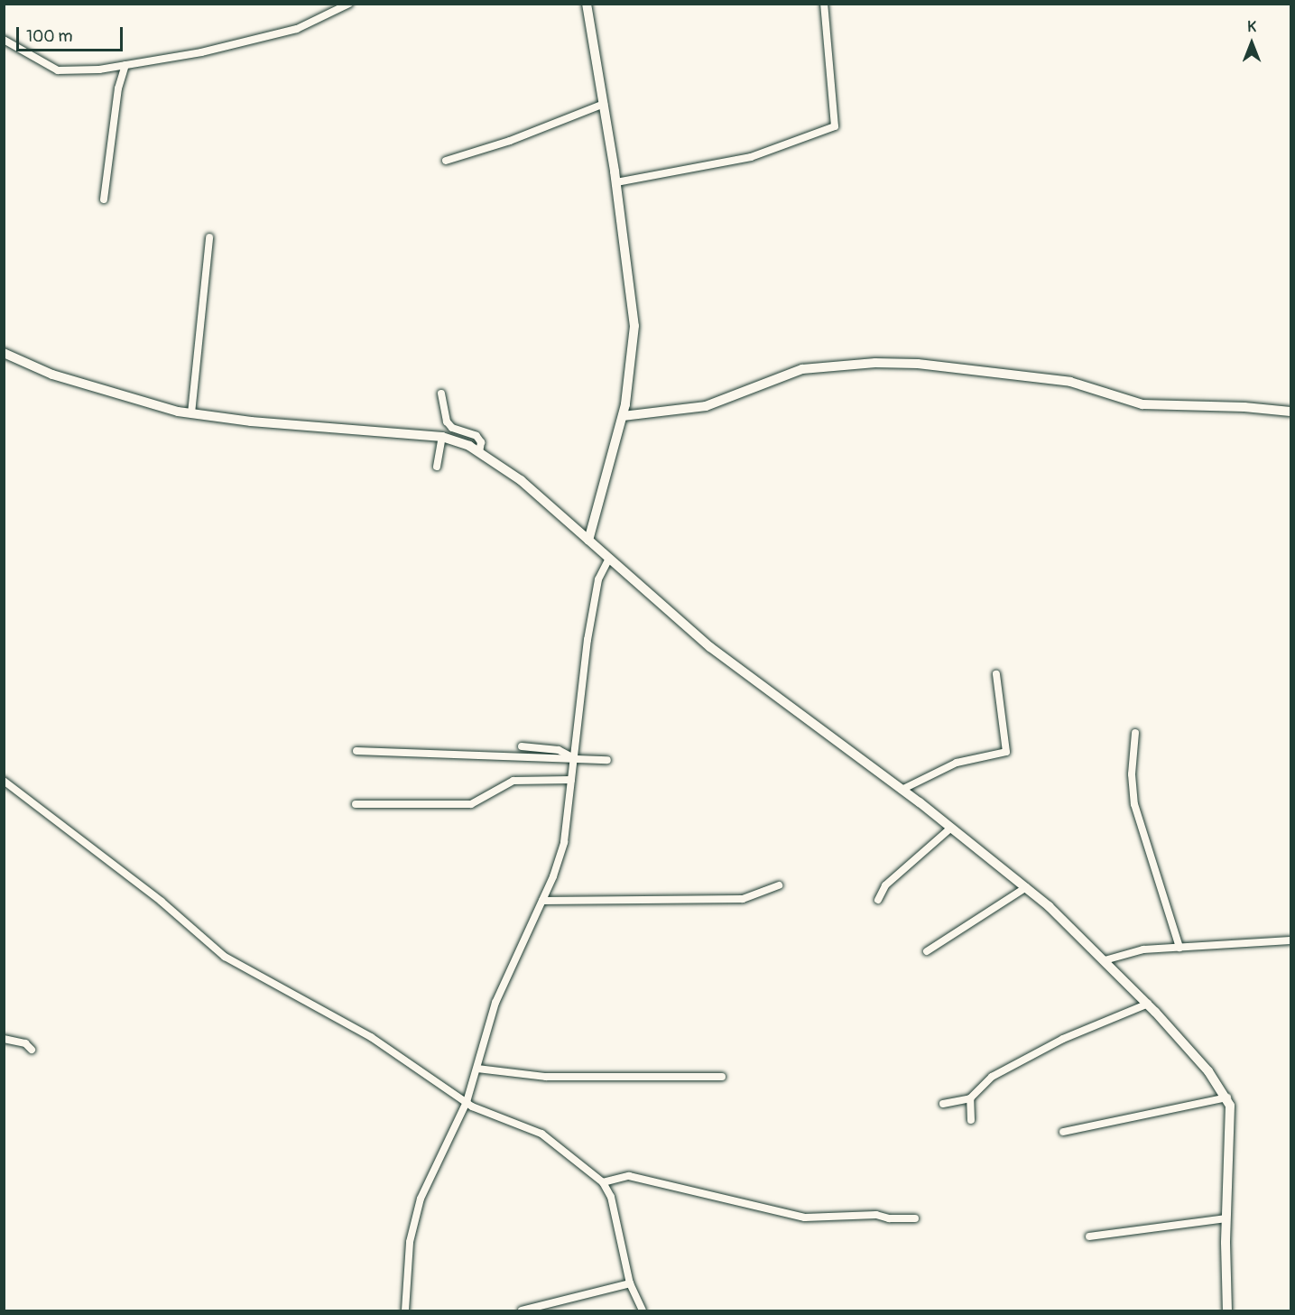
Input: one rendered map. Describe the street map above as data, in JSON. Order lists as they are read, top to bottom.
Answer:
{
  "scale_bar": "100 m",
  "north": "top"
}
